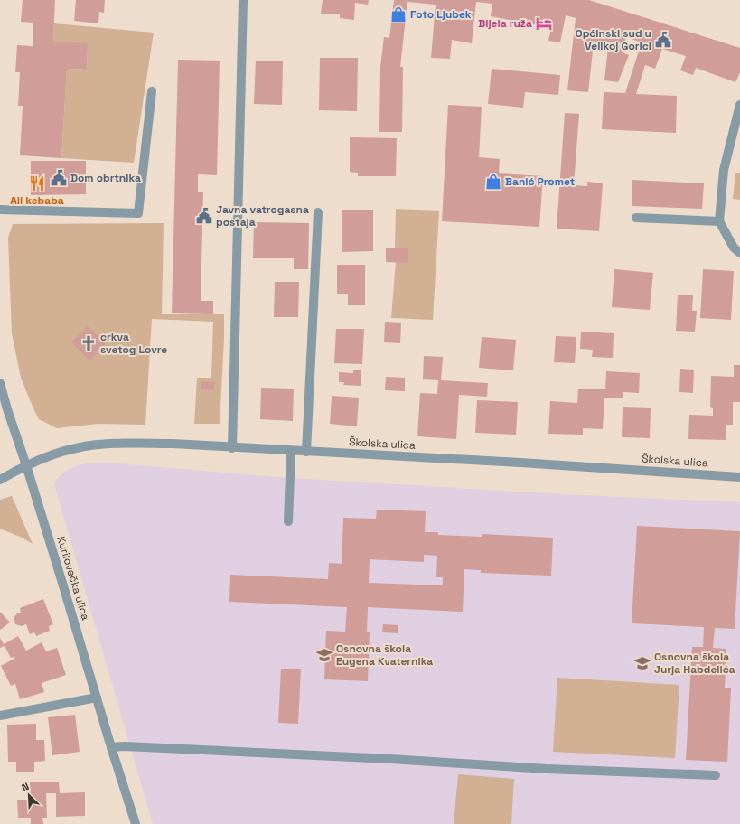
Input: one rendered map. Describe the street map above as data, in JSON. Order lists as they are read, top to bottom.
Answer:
{
  "streets": {
    "street": ["Školska ulica", "Kurilovečka ulica"]
  },
  "crossings": [
    ["Školska ulica", "Kurilovečka ulica"]
  ],
  "places": {
    "shop": ["Foto Ljubek", "Banić Promet"],
    "hotel": ["Bijela ruža"],
    "public building": ["Općinski sud u Velikoj Gorici", "Dom obrtnika", "Javna vatrogasna postaja"],
    "restaurant": ["Ali kebaba"],
    "church": ["crkva svetog Lovre"],
    "school or university": ["Osnovna škola Eugena Kvaternika", "Osnovna škola Jurja Habdelića"]
  },
  "north": "top left"
}
